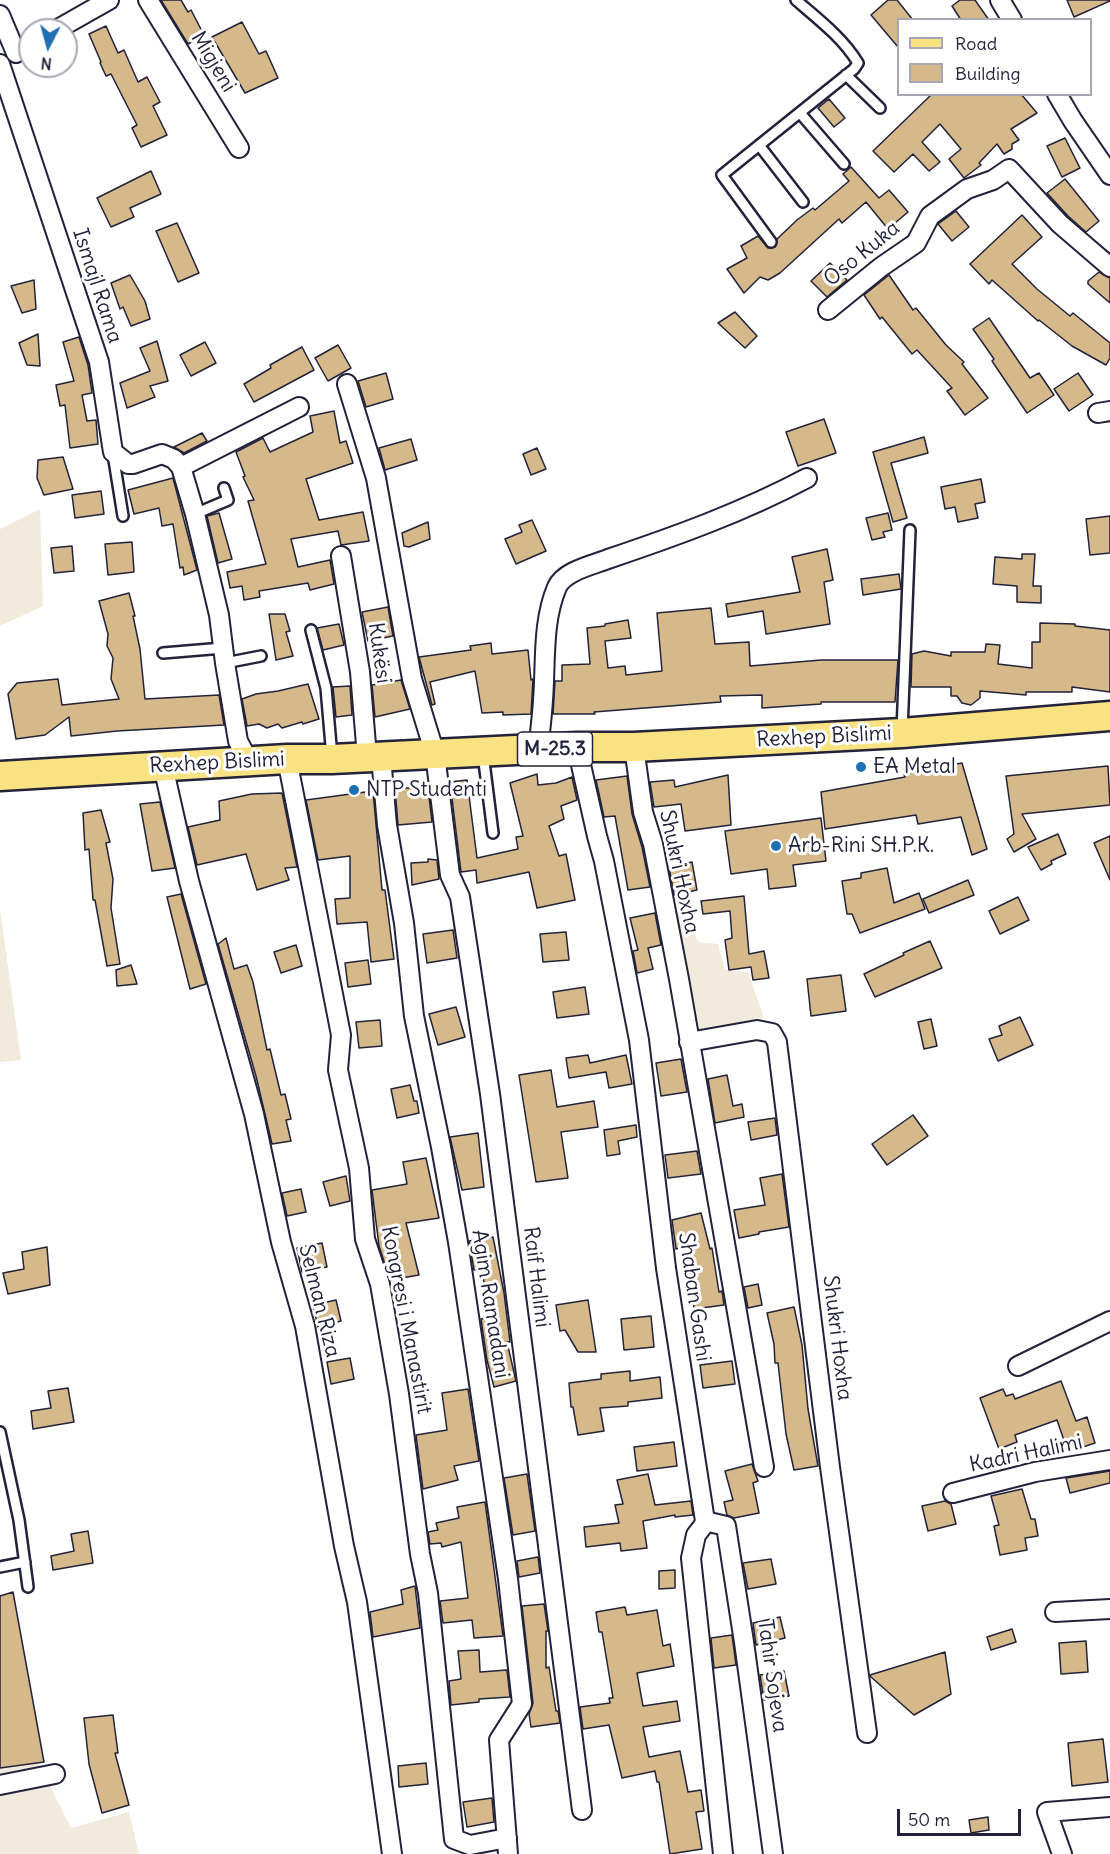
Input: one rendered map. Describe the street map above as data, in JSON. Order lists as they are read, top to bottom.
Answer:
{
  "streets": {
    "main road": ["Rexhep Bislimi", "M-25.3"],
    "street": [
      "Migjeni",
      "Oso Kuka",
      "Ismajl Rama",
      "Kukësi",
      "Shukri Hoxha",
      "Raif Halimi",
      "Shaban Gashi",
      "Selman Riza",
      "Agim Ramadani",
      "Kongresi i Manastirit",
      "Kadri Halimi",
      "Tahir Sojeva"
    ]
  },
  "crossings": [
    ["Kukësi", "Rexhep Bislimi"],
    ["Kukësi", "Agim Ramadani"],
    ["Rexhep Bislimi", "Shukri Hoxha"],
    ["Rexhep Bislimi", "Raif Halimi"],
    ["Rexhep Bislimi", "Shaban Gashi"],
    ["Rexhep Bislimi", "Selman Riza"],
    ["Rexhep Bislimi", "Agim Ramadani"],
    ["Rexhep Bislimi", "Kongresi i Manastirit"],
    ["Shaban Gashi", "Tahir Sojeva"],
    ["Agim Ramadani", "Kongresi i Manastirit"]
  ],
  "places": ["EA Metal", "NTP Studenti", "Arb-Rini SH.P.K."],
  "legend": ["Road", "Building"],
  "scale_bar": "50 m",
  "north": "bottom"
}
